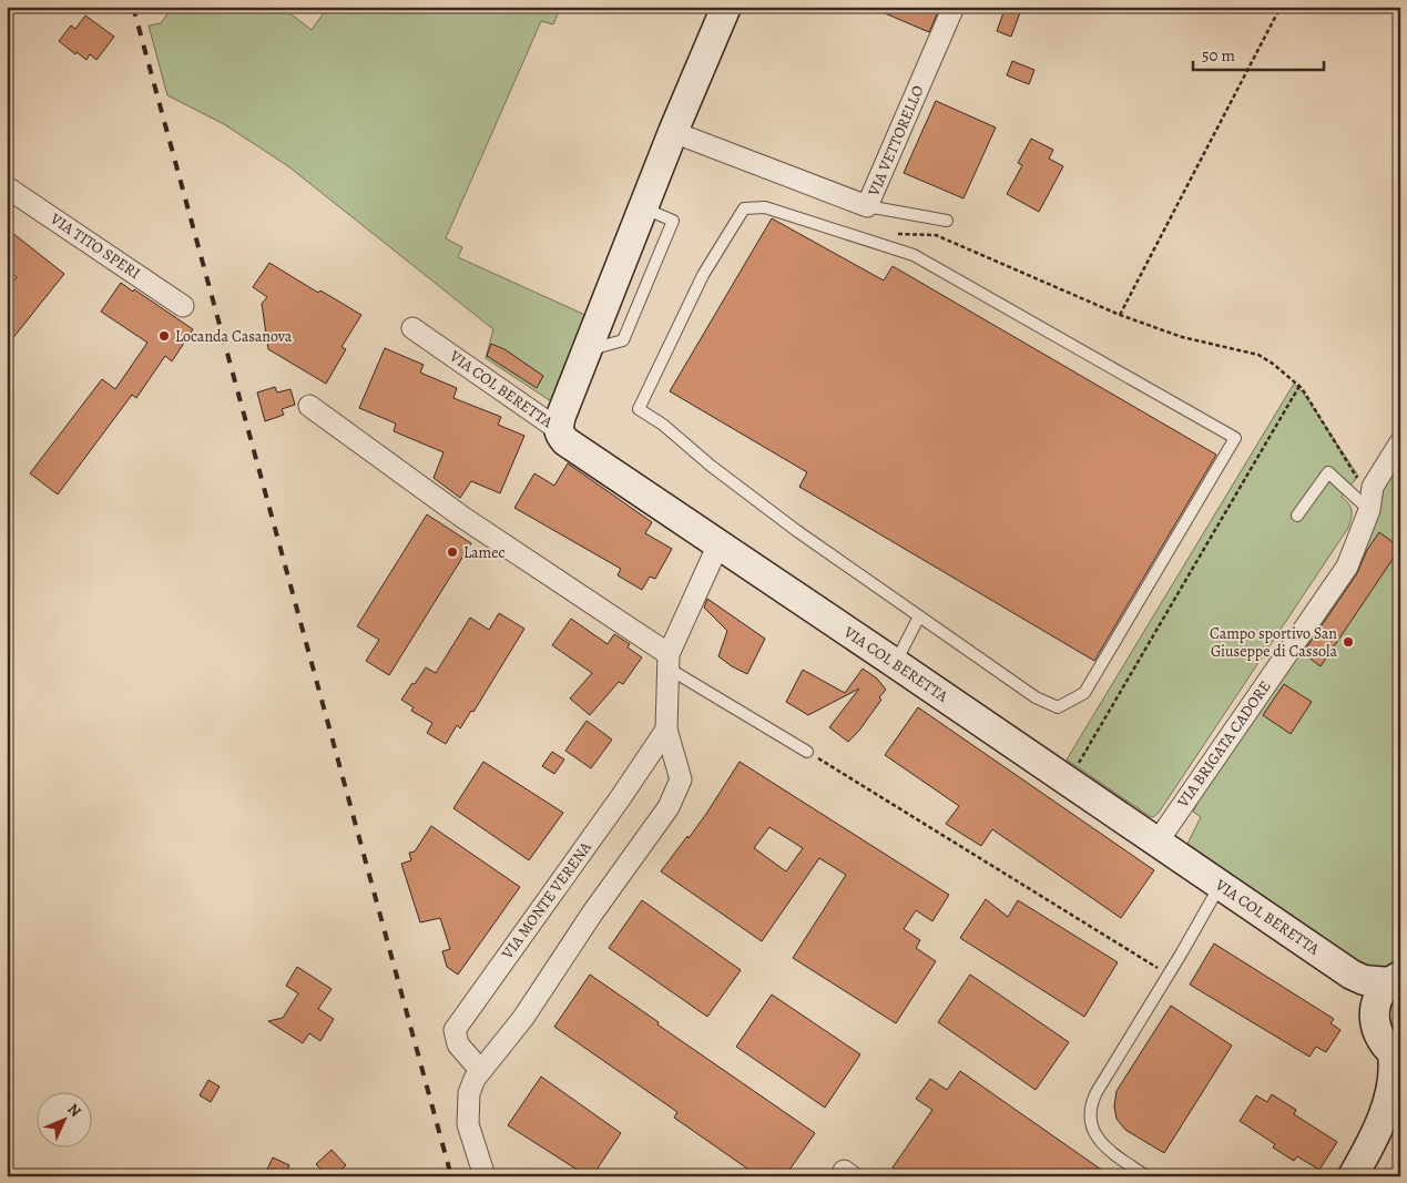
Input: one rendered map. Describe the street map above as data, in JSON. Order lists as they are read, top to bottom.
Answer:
{
  "streets": {
    "street": [
      "VIA VETTORELLO",
      "VIA TITO SPERI",
      "VIA COL BERETTA",
      "VIA BRIGATA CADORE",
      "VIA MONTE VERENA"
    ]
  },
  "crossings": [
    ["VIA COL BERETTA", "VIA BRIGATA CADORE"]
  ],
  "places": ["Locanda Casanova", "Lamec", "Campo sportivo San Giuseppe di Cassola"],
  "scale_bar": "50 m",
  "north": "top right"
}
